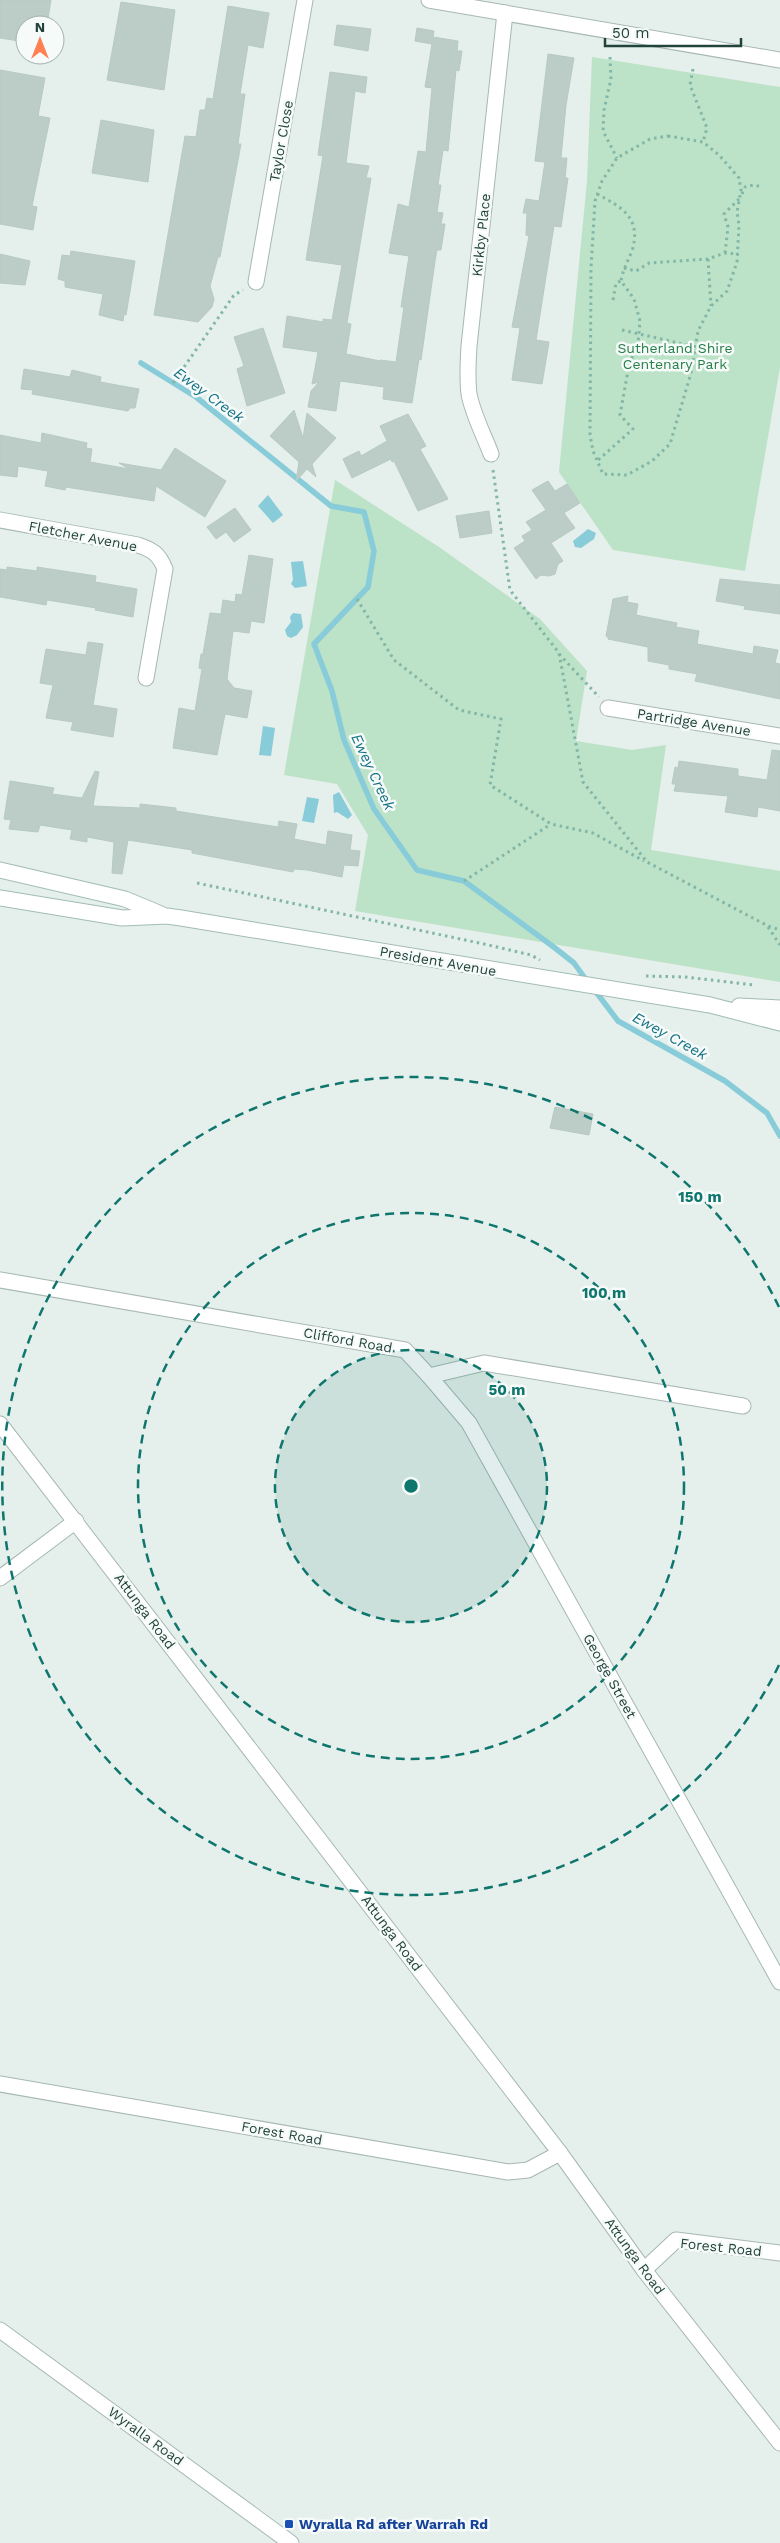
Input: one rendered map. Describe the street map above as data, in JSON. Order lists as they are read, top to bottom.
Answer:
{
  "streets": {
    "street": [
      "Taylor Close",
      "Kirkby Place",
      "Fletcher Avenue",
      "Partridge Avenue",
      "President Avenue",
      "Clifford Road",
      "Attunga Road",
      "George Street",
      "Forest Road",
      "Wyralla Road"
    ]
  },
  "crossings": [
    ["Clifford Road", "George Street"],
    ["Attunga Road", "Forest Road"]
  ],
  "water": ["Ewey Creek"],
  "parks": ["Sutherland Shire Centenary Park"],
  "places": {
    "transit": ["Wyralla Rd after Warrah Rd"]
  },
  "scale_bar": "50 m",
  "north": "top",
  "rings": ["150 m", "100 m", "50 m"]
}
